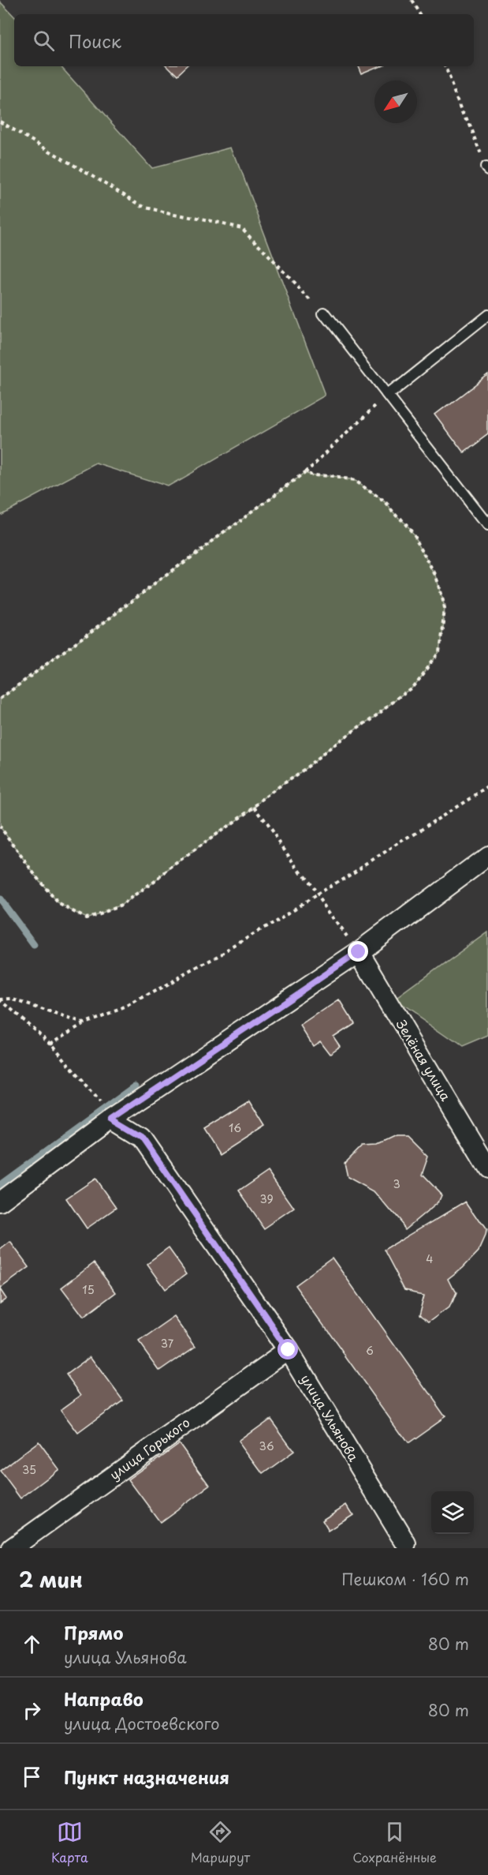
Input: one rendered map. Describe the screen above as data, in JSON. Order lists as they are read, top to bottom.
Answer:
{
  "streets": {
    "street": ["Зелёная улица", "улица Ульянова", "улица Горького"]
  },
  "crossings": [
    ["улица Ульянова", "улица Горького"]
  ],
  "house_numbers": [
    "16",
    "3",
    "39",
    "4",
    "15",
    "37",
    "6",
    "36",
    "35"
  ],
  "north": "bottom left",
  "page": {
    "search": "Поиск",
    "heading": ["2 мин", "Пешком · 160 m"],
    "list": [
      ["Прямо", "улица Ульянова", "80 m"],
      ["Направо", "улица Достоевского", "80 m"],
      "Пункт назначения"
    ],
    "nav": ["Карта", "Маршрут", "Сохранённые"]
  }
}
